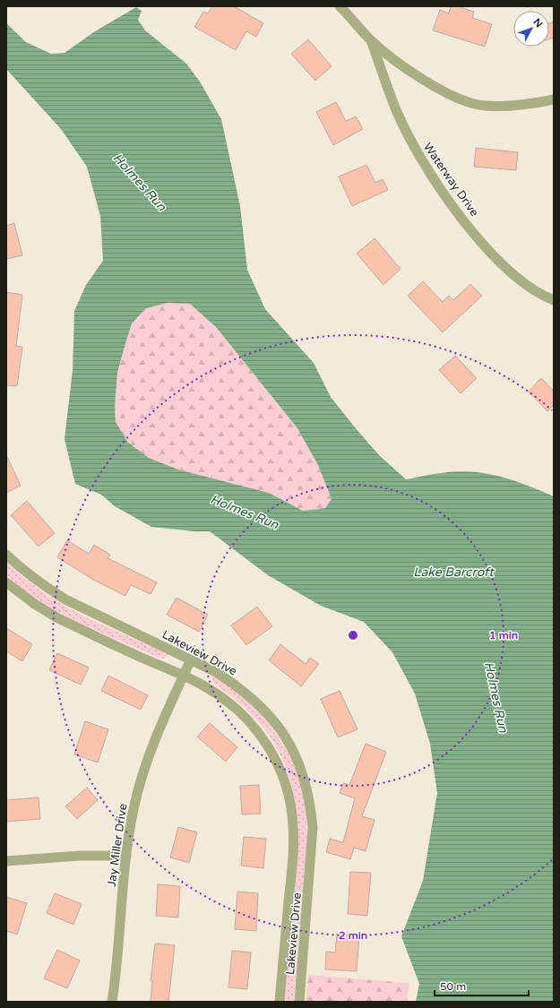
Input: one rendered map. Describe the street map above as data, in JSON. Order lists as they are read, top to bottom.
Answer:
{
  "streets": {
    "street": ["Waterway Drive", "Lakeview Drive", "Jay Miller Drive"]
  },
  "crossings": [
    ["Lakeview Drive", "Jay Miller Drive"]
  ],
  "water": ["Holmes Run", "Lake Barcroft"],
  "scale_bar": "50 m",
  "north": "top right",
  "rings": ["1 min", "2 min"]
}
